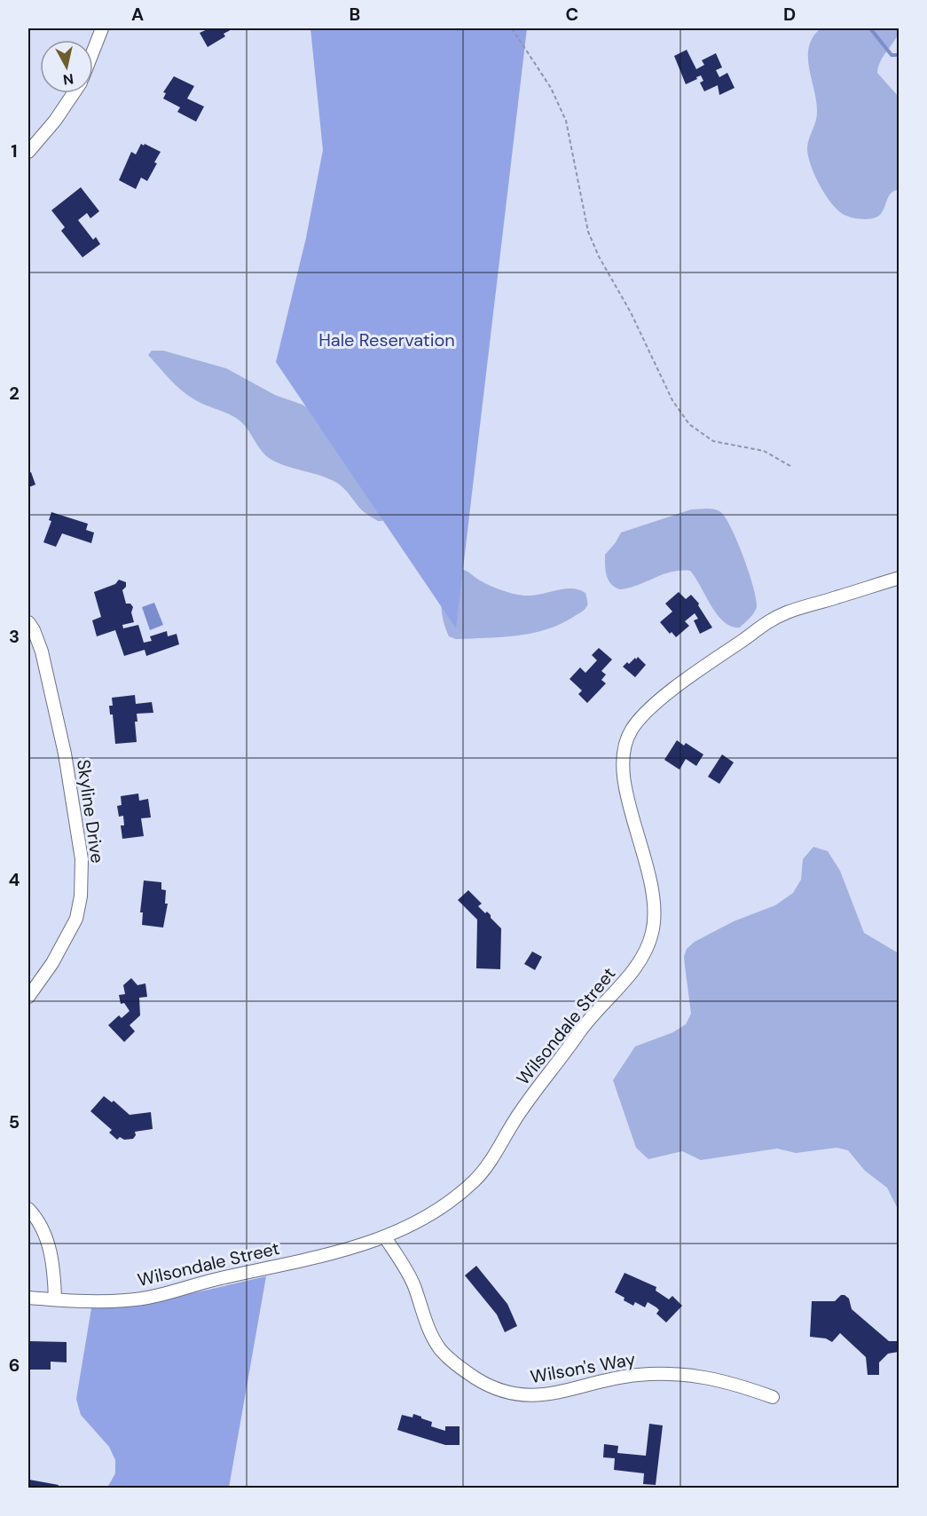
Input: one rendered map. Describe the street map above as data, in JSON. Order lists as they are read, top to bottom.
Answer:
{
  "streets": {
    "street": ["Skyline Drive", "Wilsondale Street", "Wilson's Way"]
  },
  "crossings": [
    ["Wilsondale Street", "Wilson's Way"]
  ],
  "parks": ["Hale Reservation"],
  "north": "bottom",
  "grid": {
    "columns": [
      "A",
      "B",
      "C",
      "D"
    ],
    "rows": [
      "1",
      "2",
      "3",
      "4",
      "5",
      "6"
    ]
  }
}
